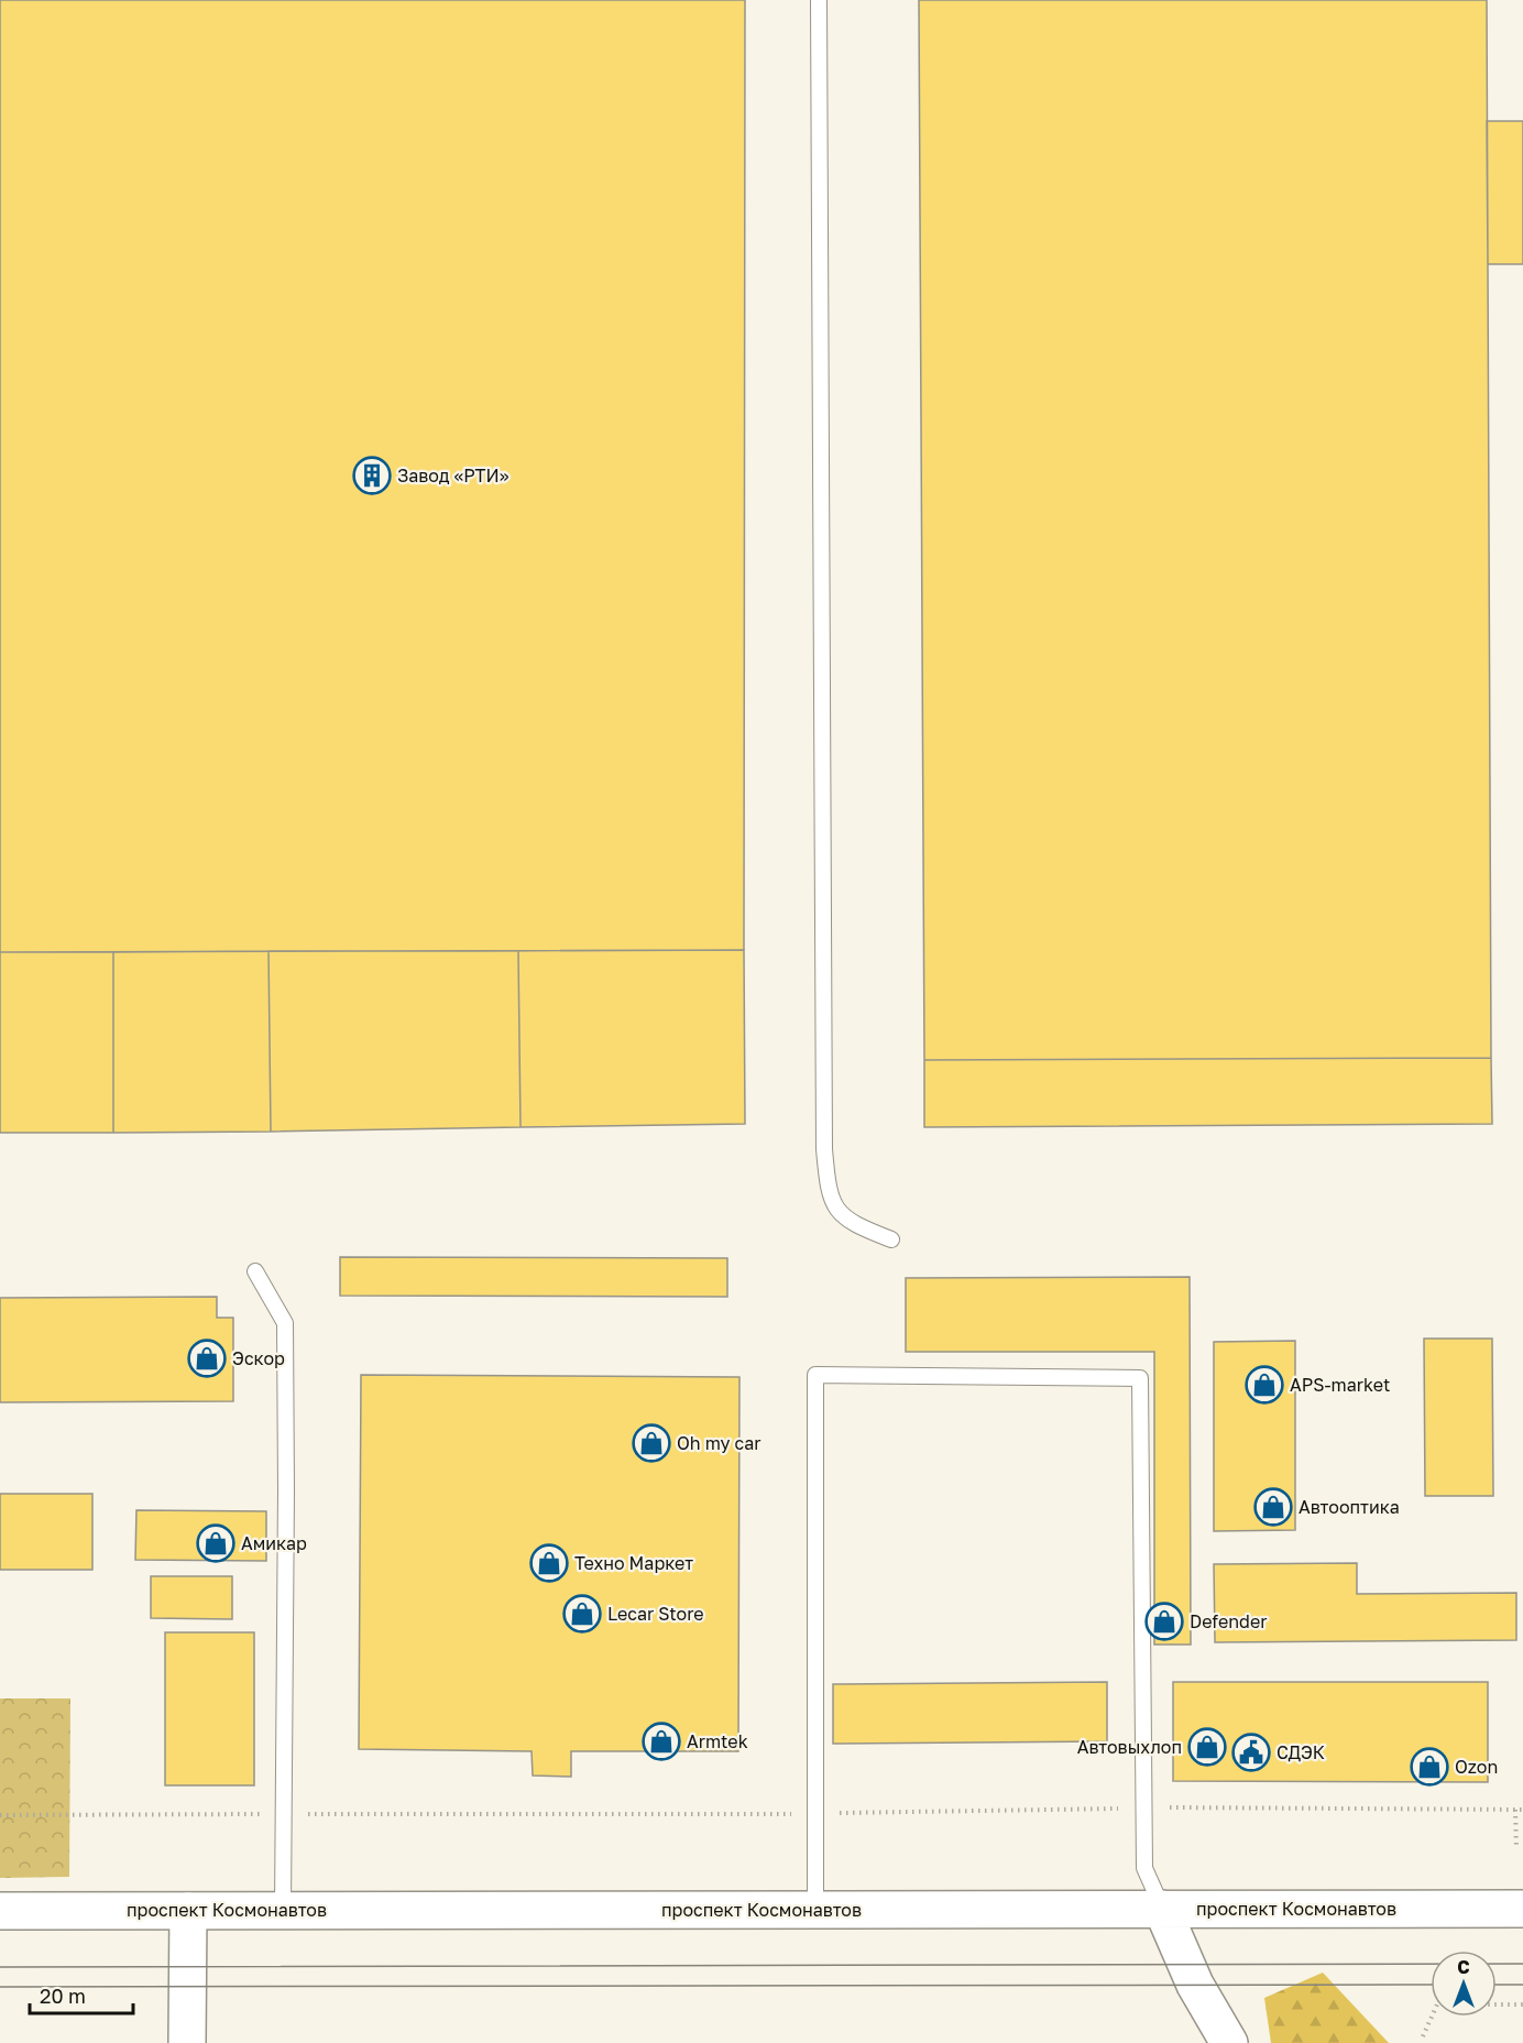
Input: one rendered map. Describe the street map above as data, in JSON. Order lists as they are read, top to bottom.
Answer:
{
  "streets": {
    "main road": ["проспект Космонавтов"]
  },
  "places": {
    "building": ["Завод «РТИ»"],
    "shop": [
      "Эскор",
      "АPS-market",
      "Oh my car",
      "Автооптика",
      "Амикар",
      "Техно Маркет",
      "Lecar Store",
      "Defender",
      "Armtek",
      "Автовыхлоп",
      "Ozon"
    ],
    "public building": ["СДЭК"]
  },
  "scale_bar": "20 m",
  "north": "top"
}
